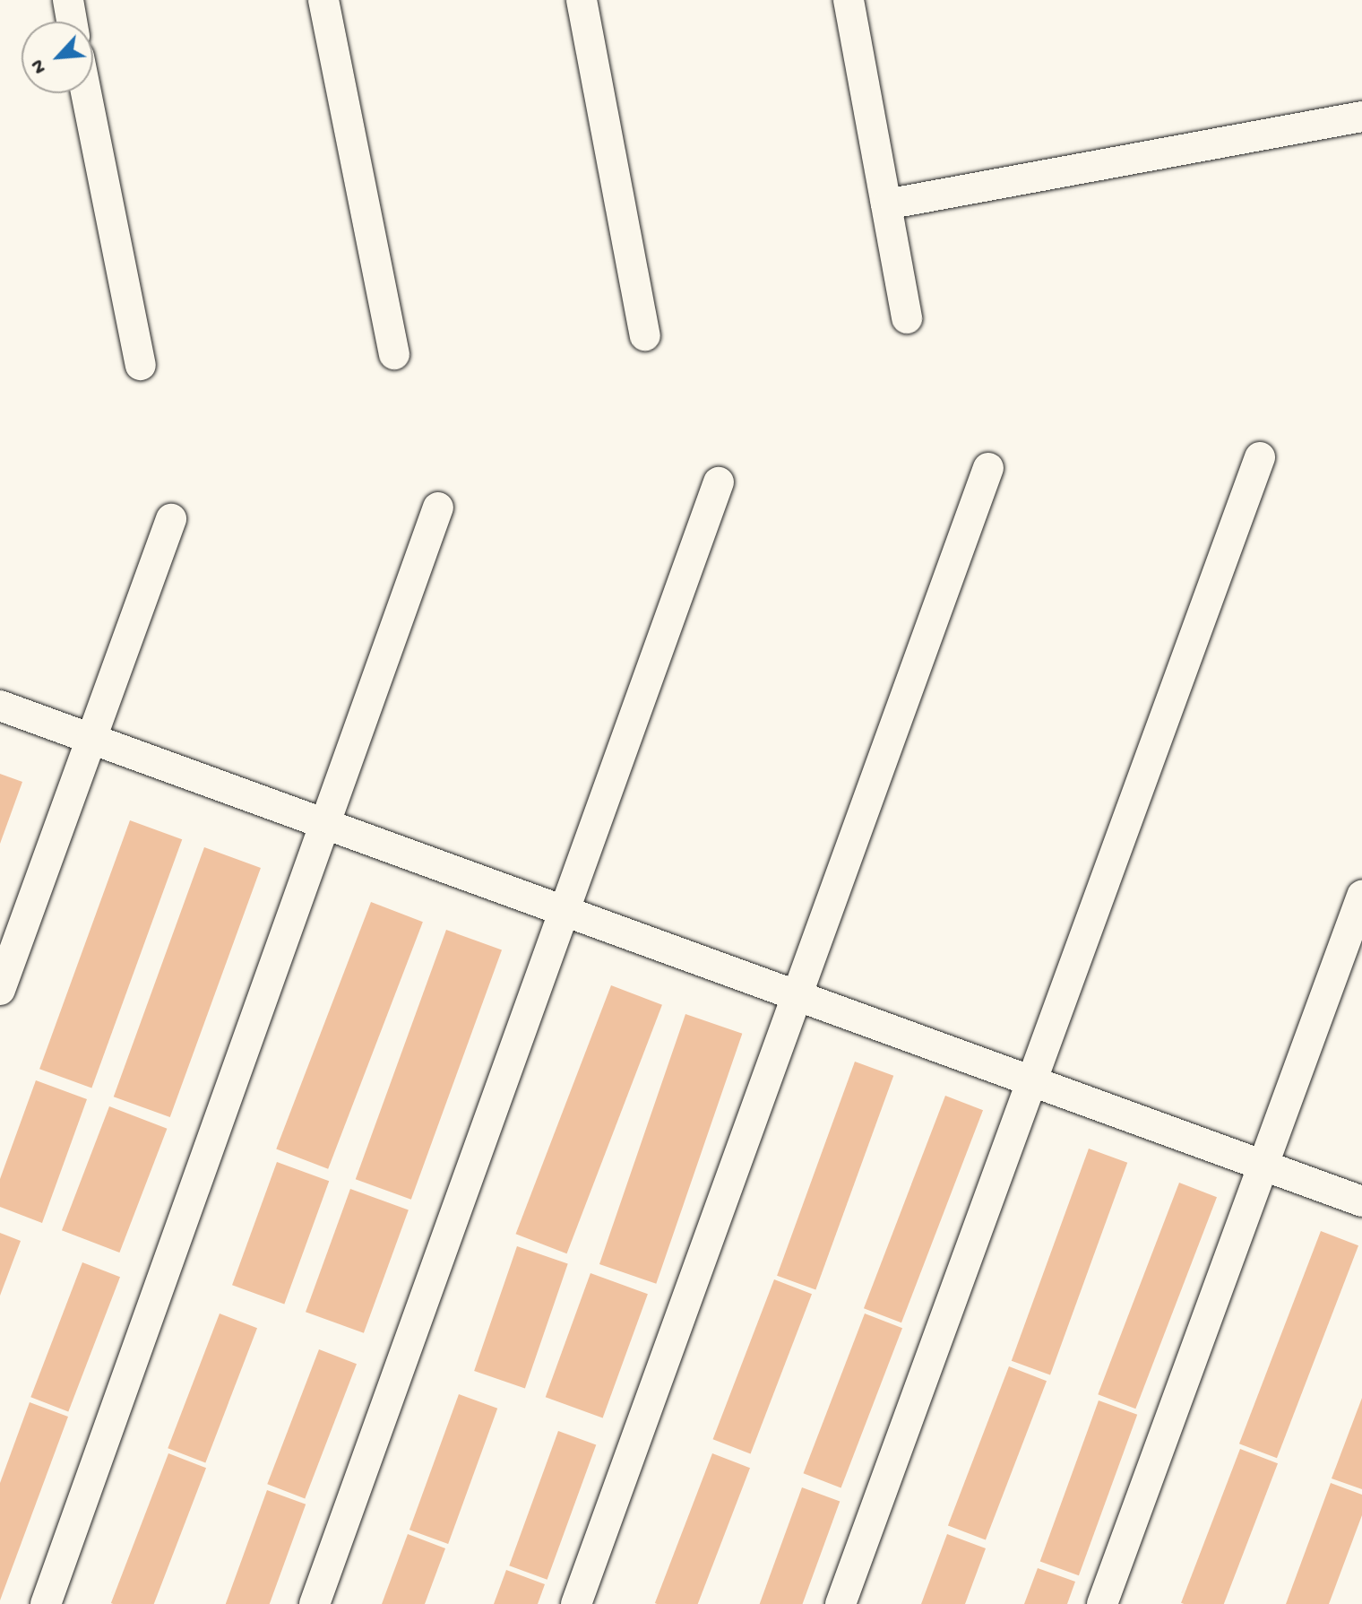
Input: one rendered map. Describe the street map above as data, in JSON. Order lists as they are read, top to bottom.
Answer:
{
  "north": "bottom left"
}
